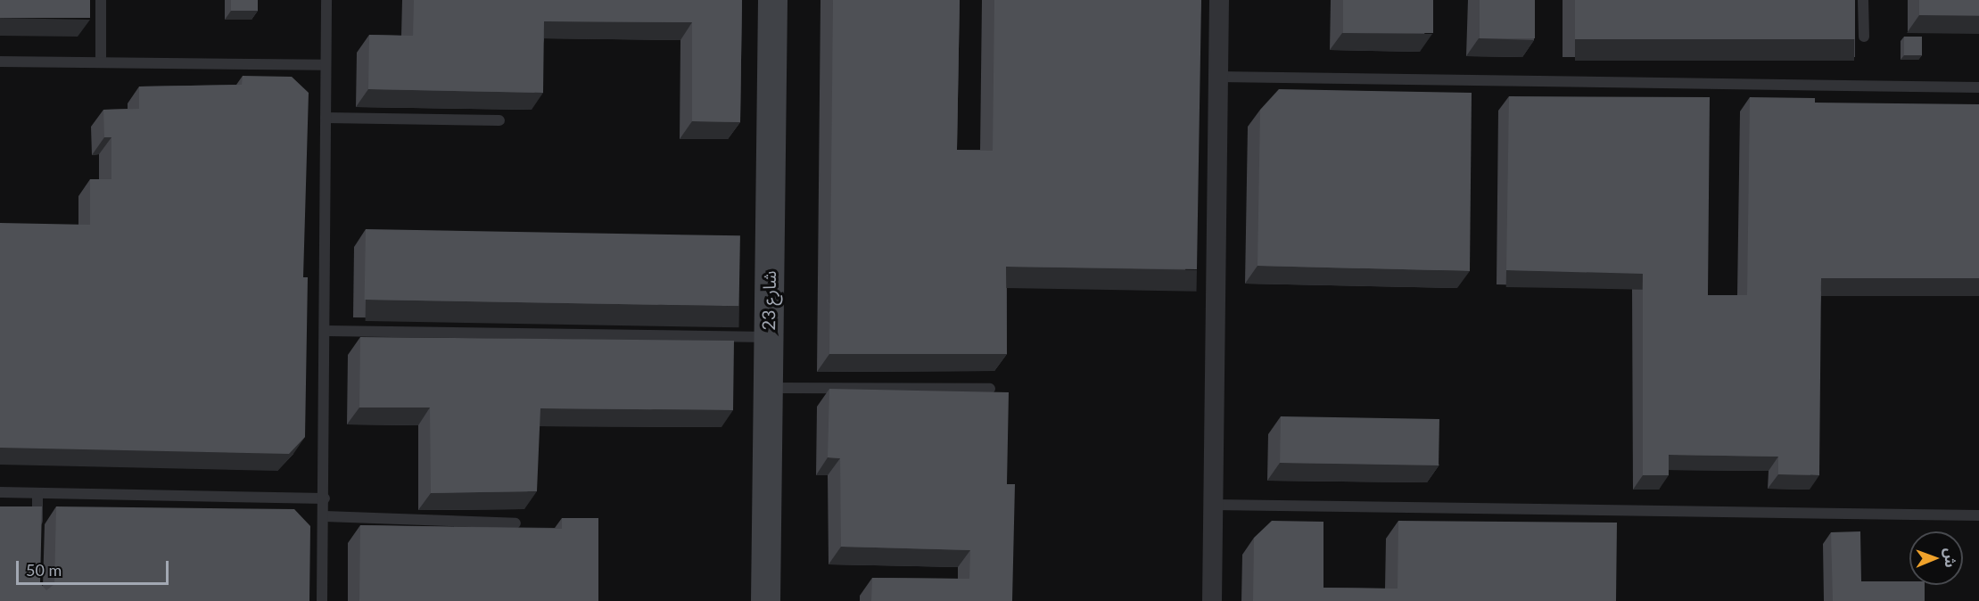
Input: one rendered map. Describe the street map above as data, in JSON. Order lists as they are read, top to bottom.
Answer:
{
  "streets": {
    "street": ["شارع 23"]
  },
  "scale_bar": "50 m",
  "north": "right"
}
